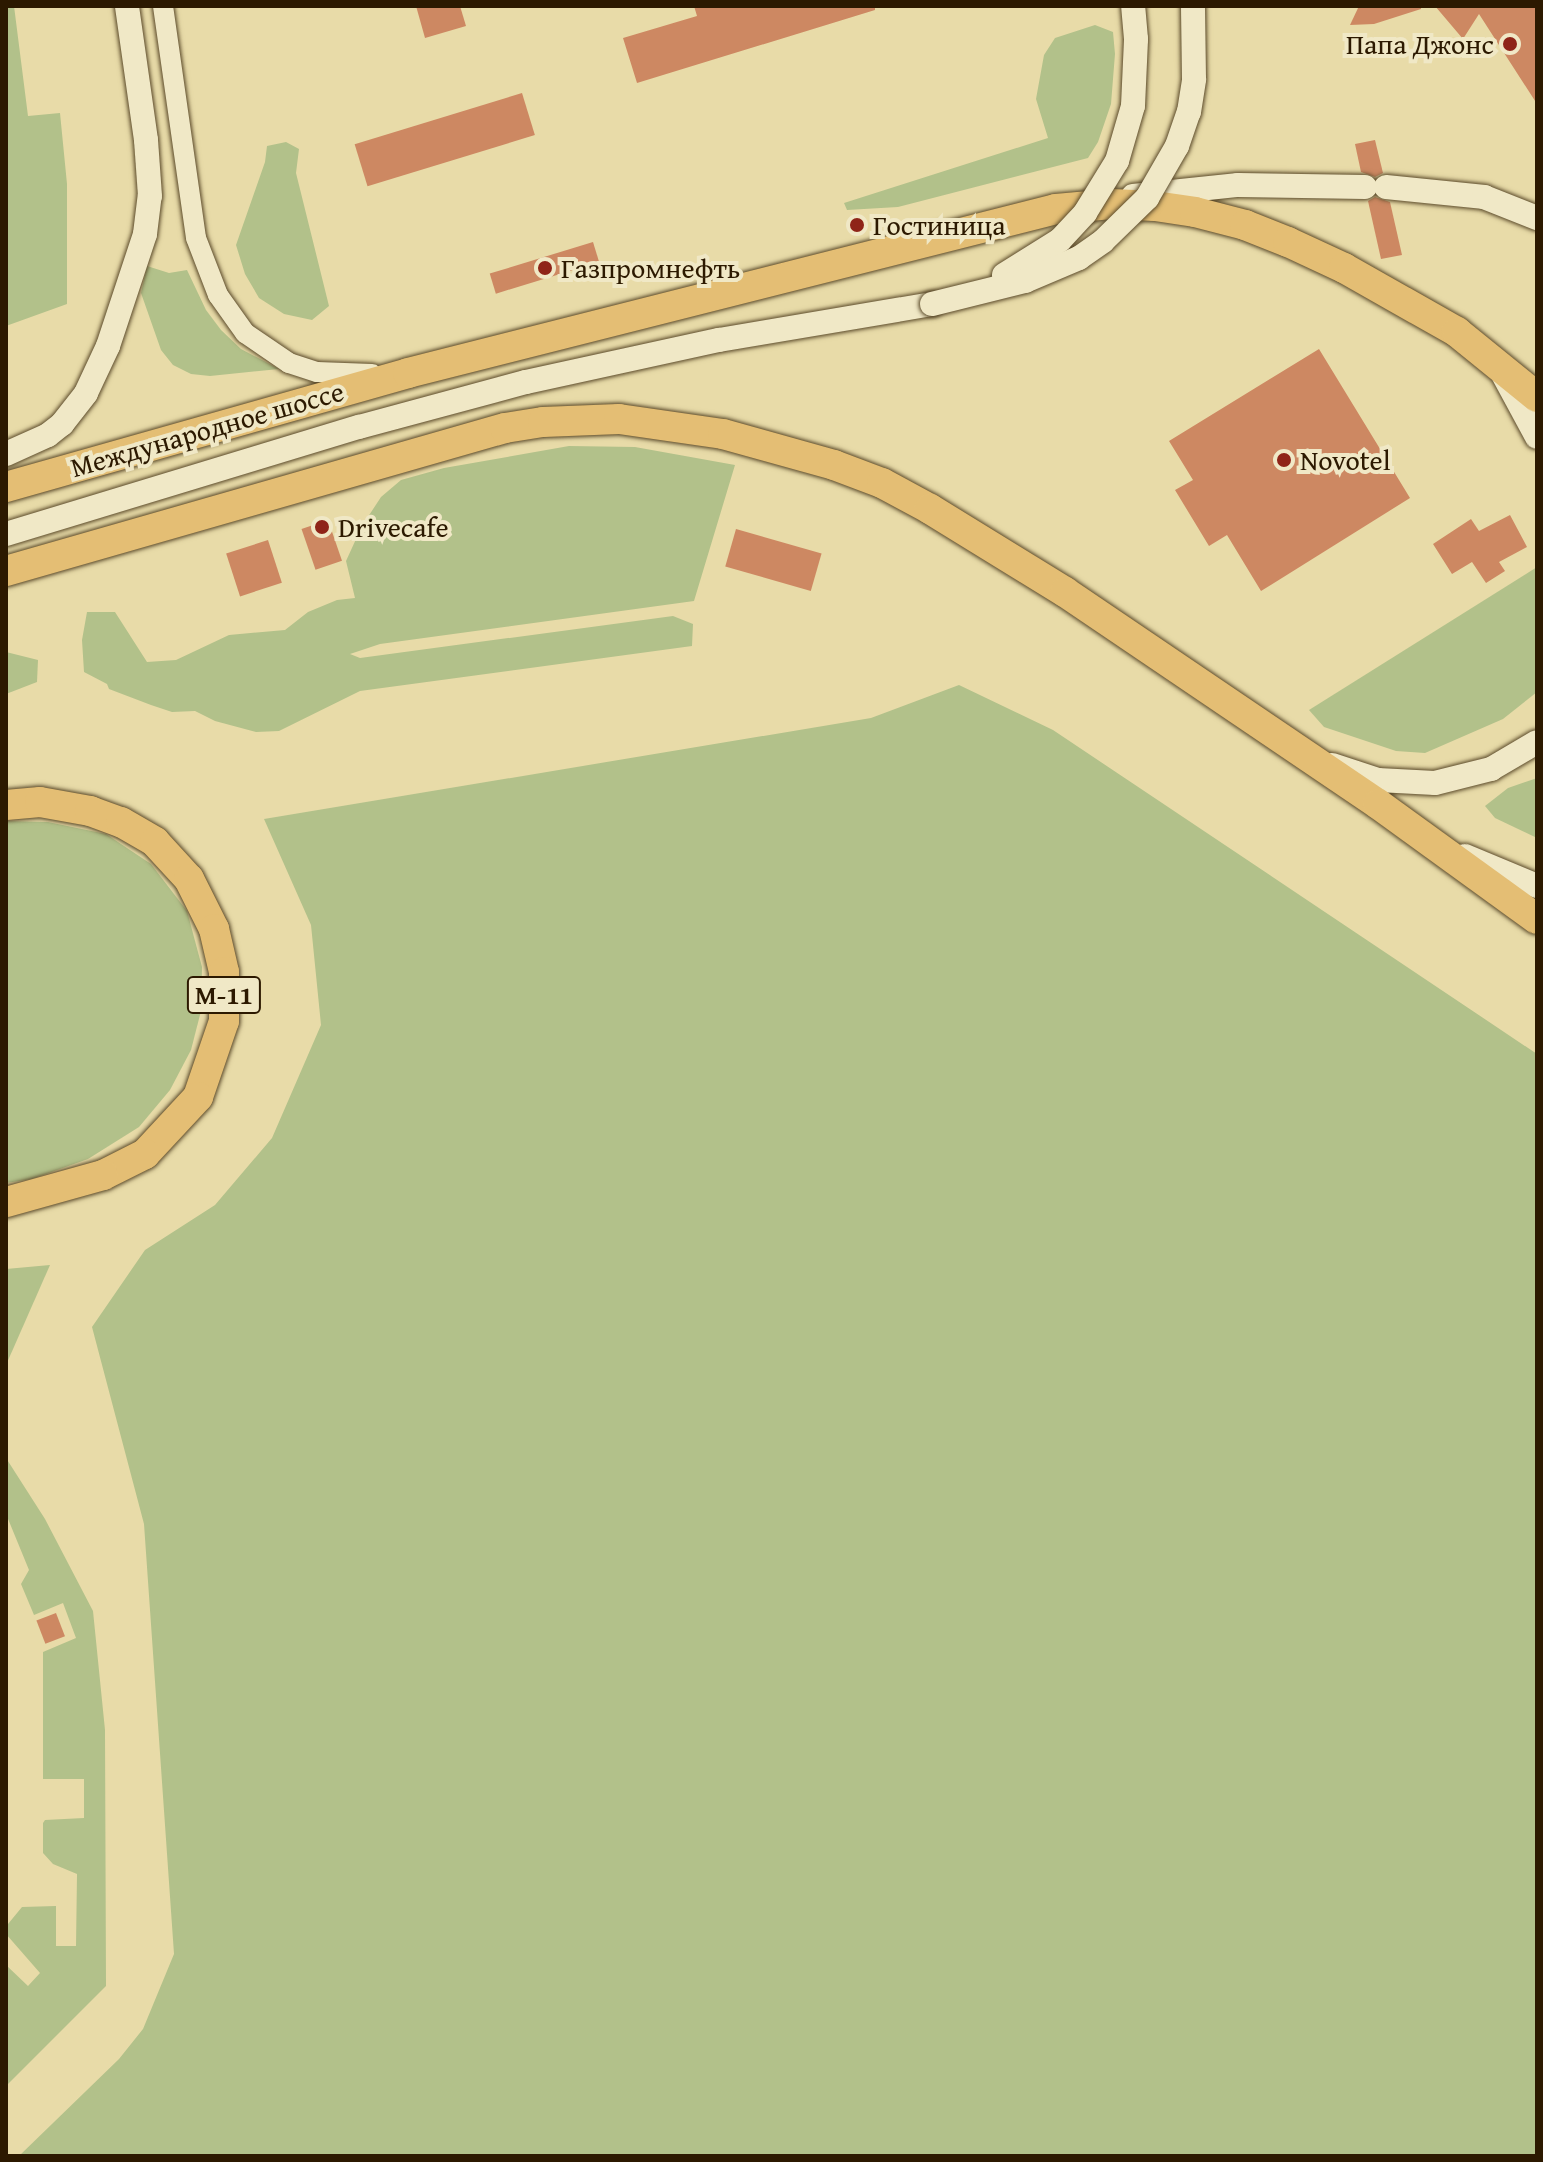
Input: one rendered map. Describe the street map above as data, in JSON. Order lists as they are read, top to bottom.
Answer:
{
  "streets": {
    "main road": ["Международное шоссе", "М-11"]
  },
  "places": [
    "Папа Джонс",
    "Гостиница",
    "Газпромнефть",
    "Novotel",
    "Drivecafe"
  ]
}
